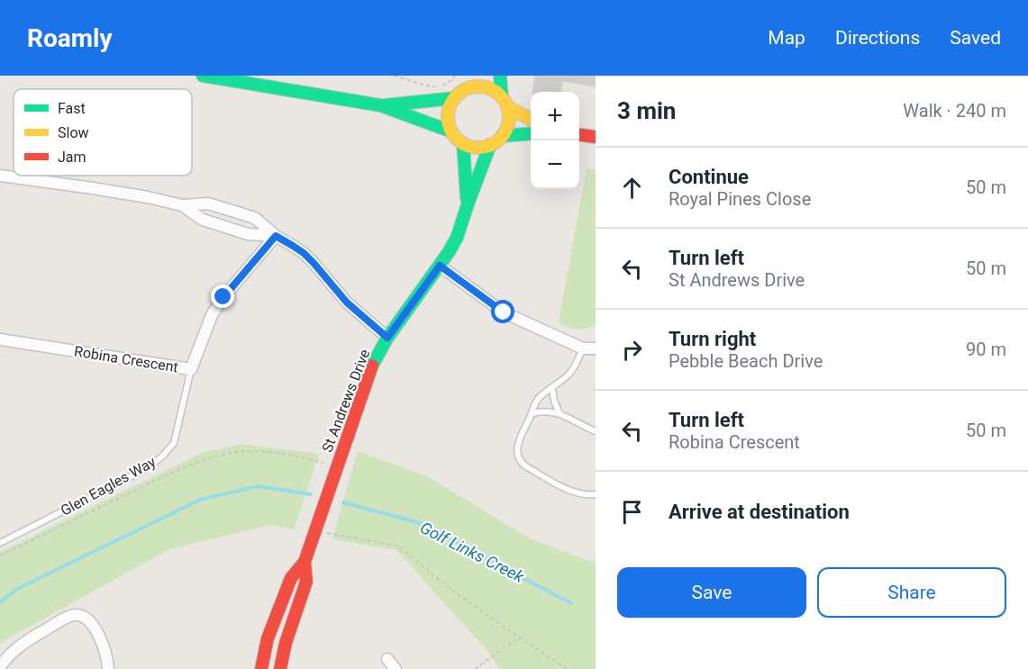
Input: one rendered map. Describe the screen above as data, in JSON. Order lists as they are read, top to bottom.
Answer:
{
  "streets": {
    "street": ["Robina Crescent", "St Andrews Drive"],
    "lane": ["Glen Eagles Way"]
  },
  "crossings": [
    ["Robina Crescent", "Glen Eagles Way"]
  ],
  "water": ["Golf Links Creek"],
  "legend": ["Fast", "Slow", "Jam"],
  "page": {
    "header": "Roamly",
    "nav": ["Map", "Directions", "Saved"],
    "heading": ["3 min", "Walk · 240 m"],
    "map_buttons": ["+", "−"],
    "list": [
      ["Continue", "Royal Pines Close", "50 m"],
      ["Turn left", "St Andrews Drive", "50 m"],
      ["Turn right", "Pebble Beach Drive", "90 m"],
      ["Turn left", "Robina Crescent", "50 m"],
      "Arrive at destination"
    ],
    "buttons": ["Save", "Share"]
  }
}
